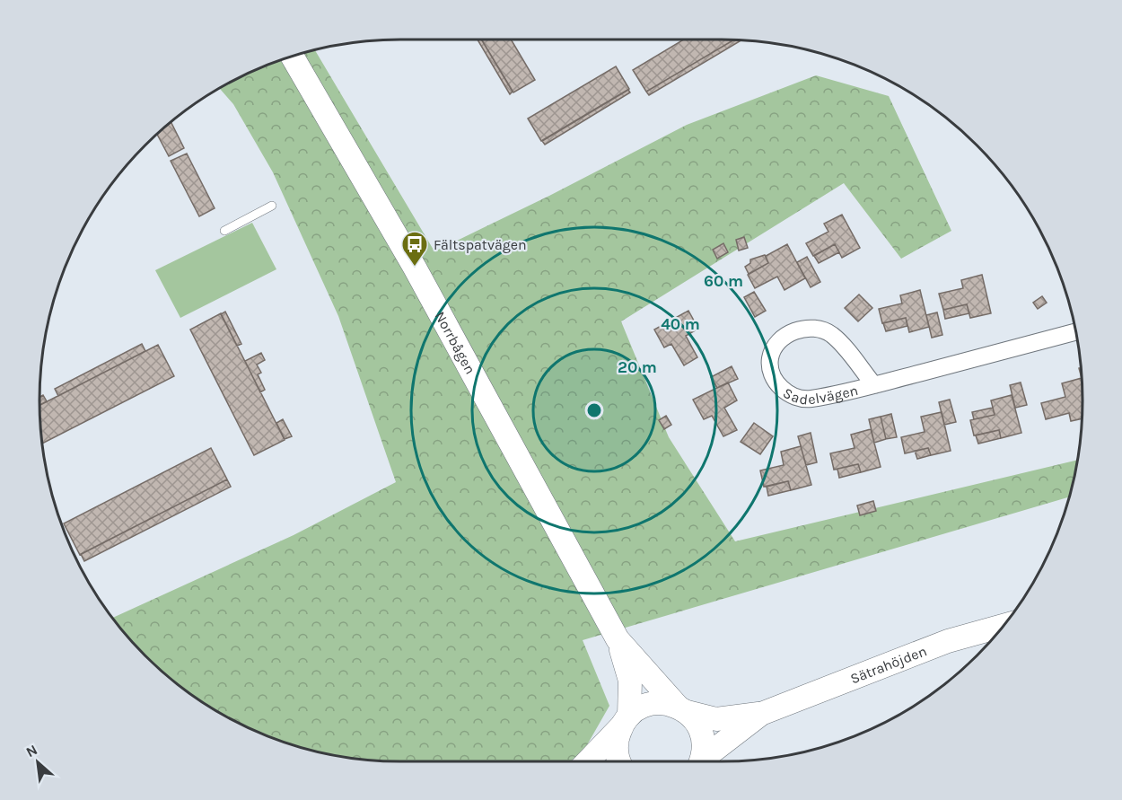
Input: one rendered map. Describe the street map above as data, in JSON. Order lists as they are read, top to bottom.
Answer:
{
  "streets": {
    "street": ["Norrbågen", "Sadelvägen", "Sätrahöjden"]
  },
  "crossings": [
    ["Norrbågen", "Sätrahöjden"]
  ],
  "places": {
    "bus stop": ["Fältspatvägen"]
  },
  "north": "top left",
  "rings": ["60 m", "40 m", "20 m"]
}
